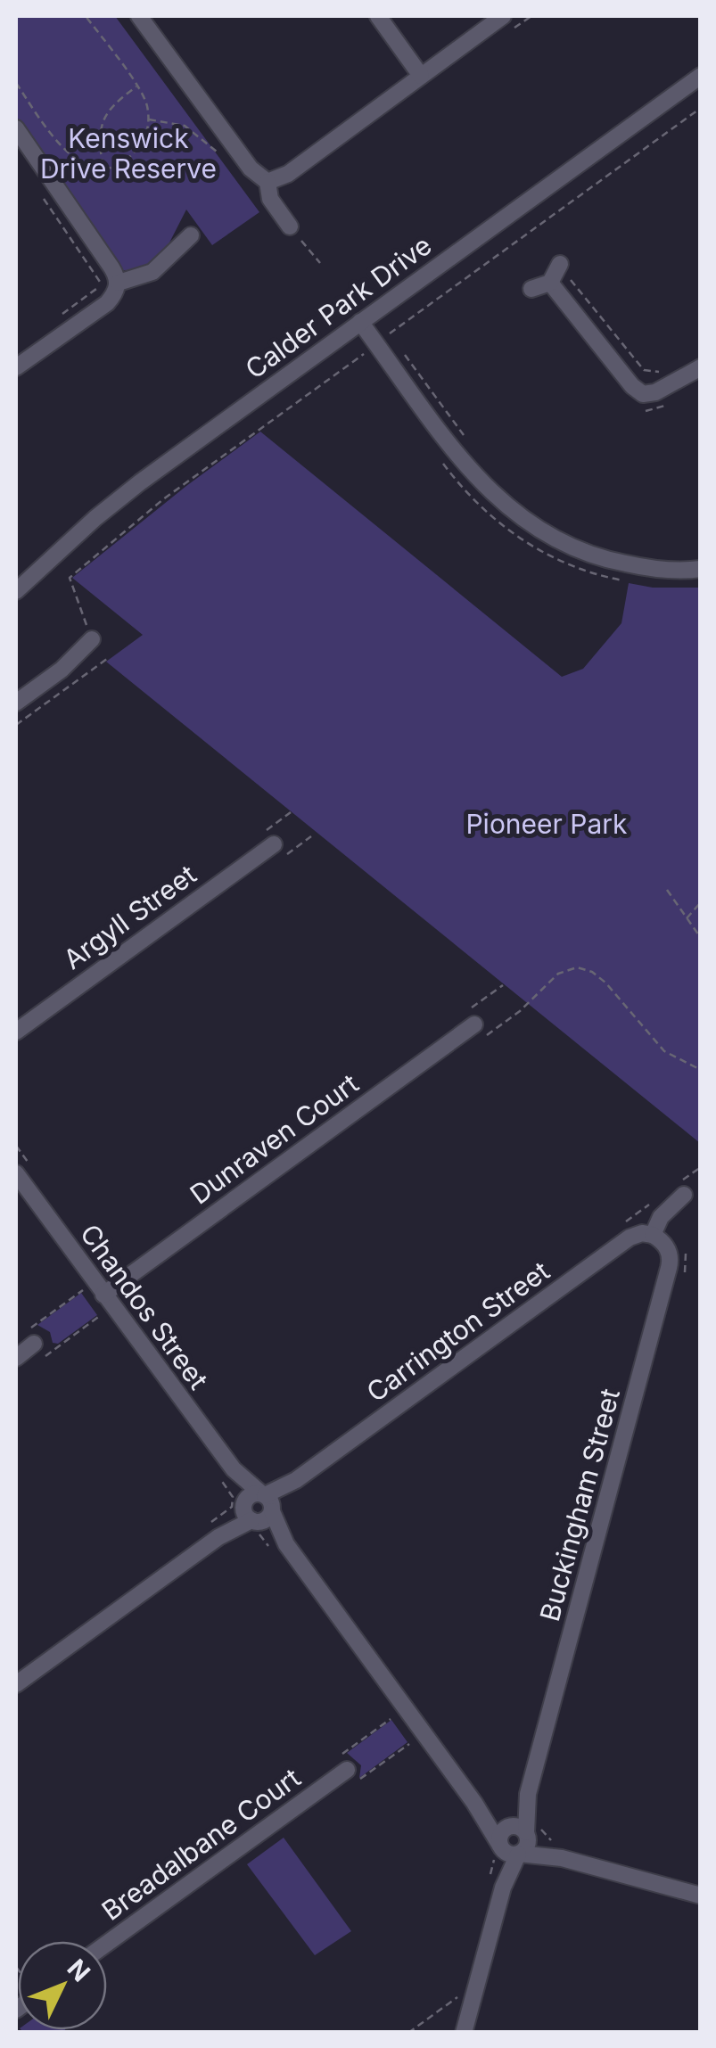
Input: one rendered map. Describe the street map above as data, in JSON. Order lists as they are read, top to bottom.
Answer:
{
  "streets": {
    "street": [
      "Calder Park Drive",
      "Argyll Street",
      "Dunraven Court",
      "Chandos Street",
      "Carrington Street",
      "Buckingham Street",
      "Breadalbane Court"
    ]
  },
  "crossings": [
    ["Dunraven Court", "Chandos Street"],
    ["Carrington Street", "Buckingham Street"]
  ],
  "parks": ["Kenswick Drive Reserve", "Pioneer Park"],
  "north": "top right"
}
